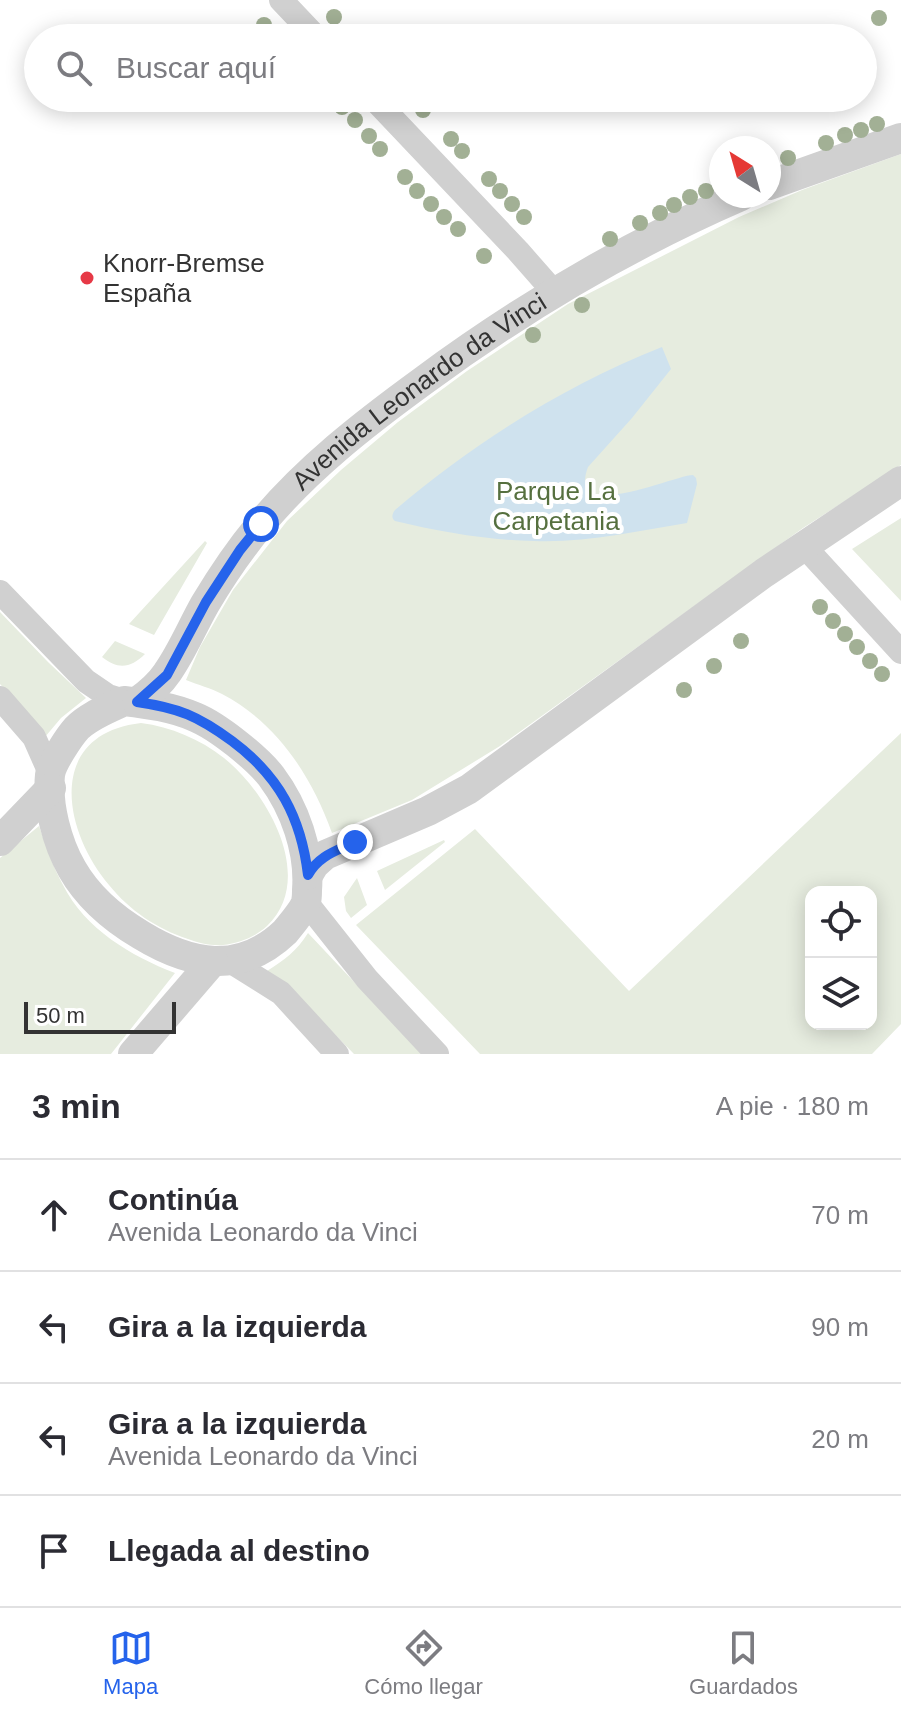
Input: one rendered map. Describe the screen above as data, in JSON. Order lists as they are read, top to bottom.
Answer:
{
  "streets": {
    "street": ["Avenida Leonardo da Vinci"]
  },
  "parks": ["Parque La Carpetania"],
  "places": ["Knorr-Bremse España"],
  "scale_bar": "50 m",
  "north": "top left",
  "page": {
    "search": "Buscar aquí",
    "scale": "50 m",
    "heading": ["3 min", "A pie · 180 m"],
    "list": [
      ["Continúa", "Avenida Leonardo da Vinci", "70 m"],
      ["Gira a la izquierda", "90 m"],
      ["Gira a la izquierda", "Avenida Leonardo da Vinci", "20 m"],
      "Llegada al destino"
    ],
    "nav": ["Mapa", "Cómo llegar", "Guardados"]
  }
}
